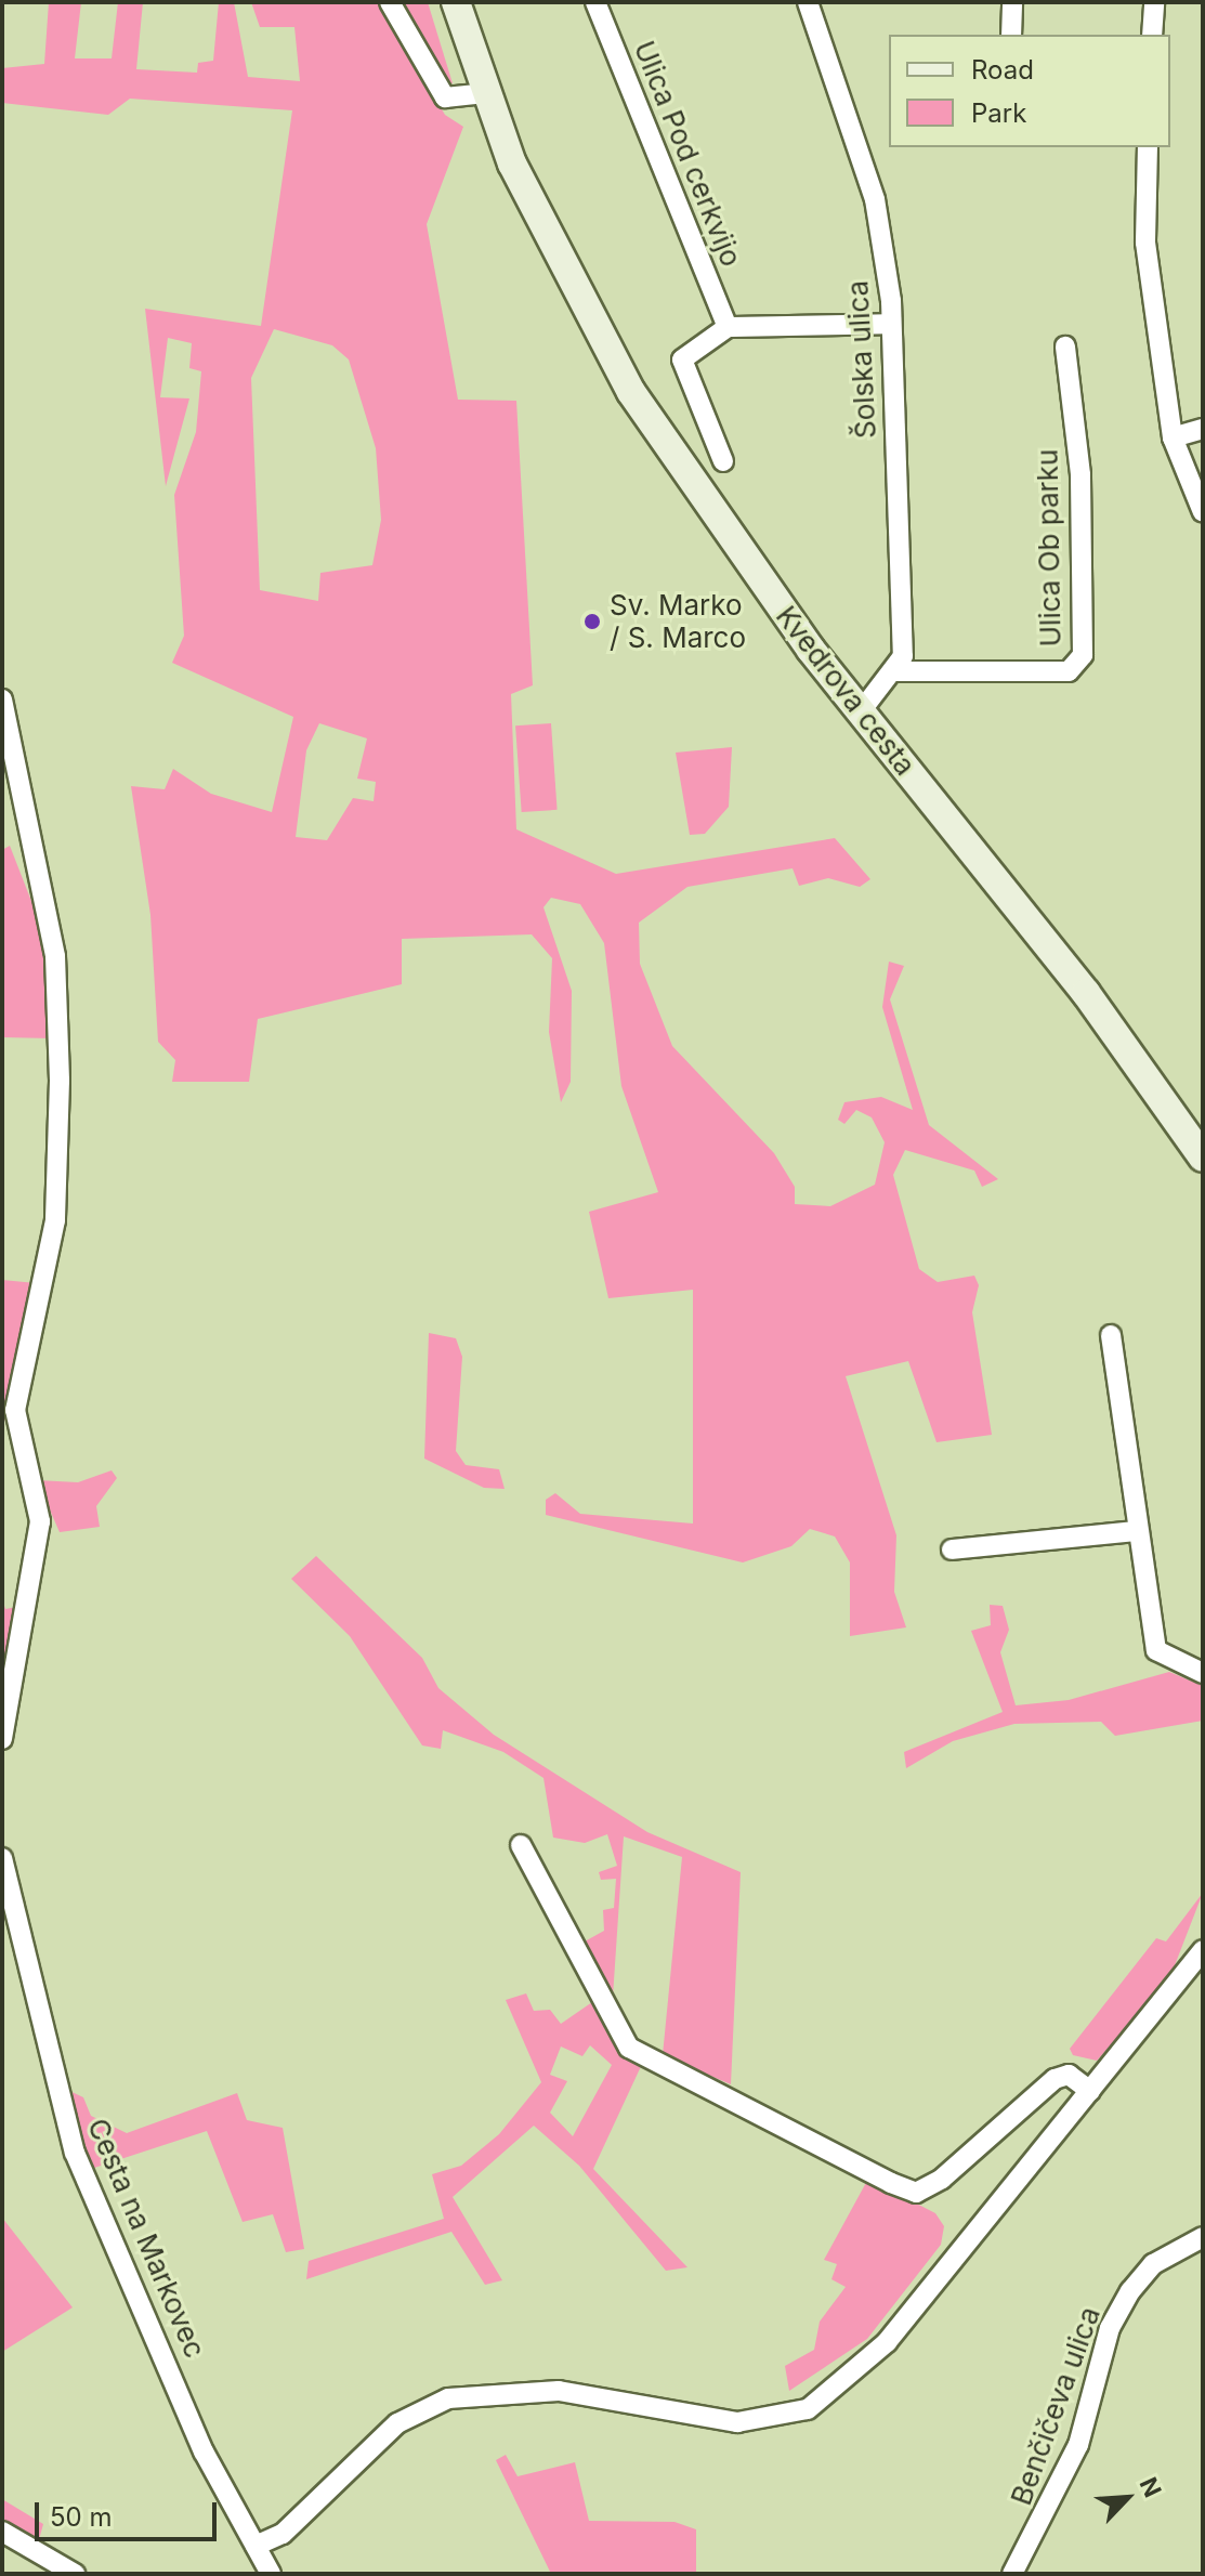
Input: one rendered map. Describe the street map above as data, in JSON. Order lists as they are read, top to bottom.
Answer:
{
  "streets": {
    "street": [
      "Ulica Pod cerkvijo",
      "Šolska ulica",
      "Ulica Ob parku",
      "Kvedrova cesta",
      "Cesta na Markovec",
      "Benčičeva ulica"
    ]
  },
  "crossings": [
    ["Šolska ulica", "Ulica Ob parku"],
    ["Šolska ulica", "Kvedrova cesta"]
  ],
  "places": ["Sv. Marko / S. Marco"],
  "legend": ["Road", "Park"],
  "scale_bar": "50 m",
  "north": "top right"
}
